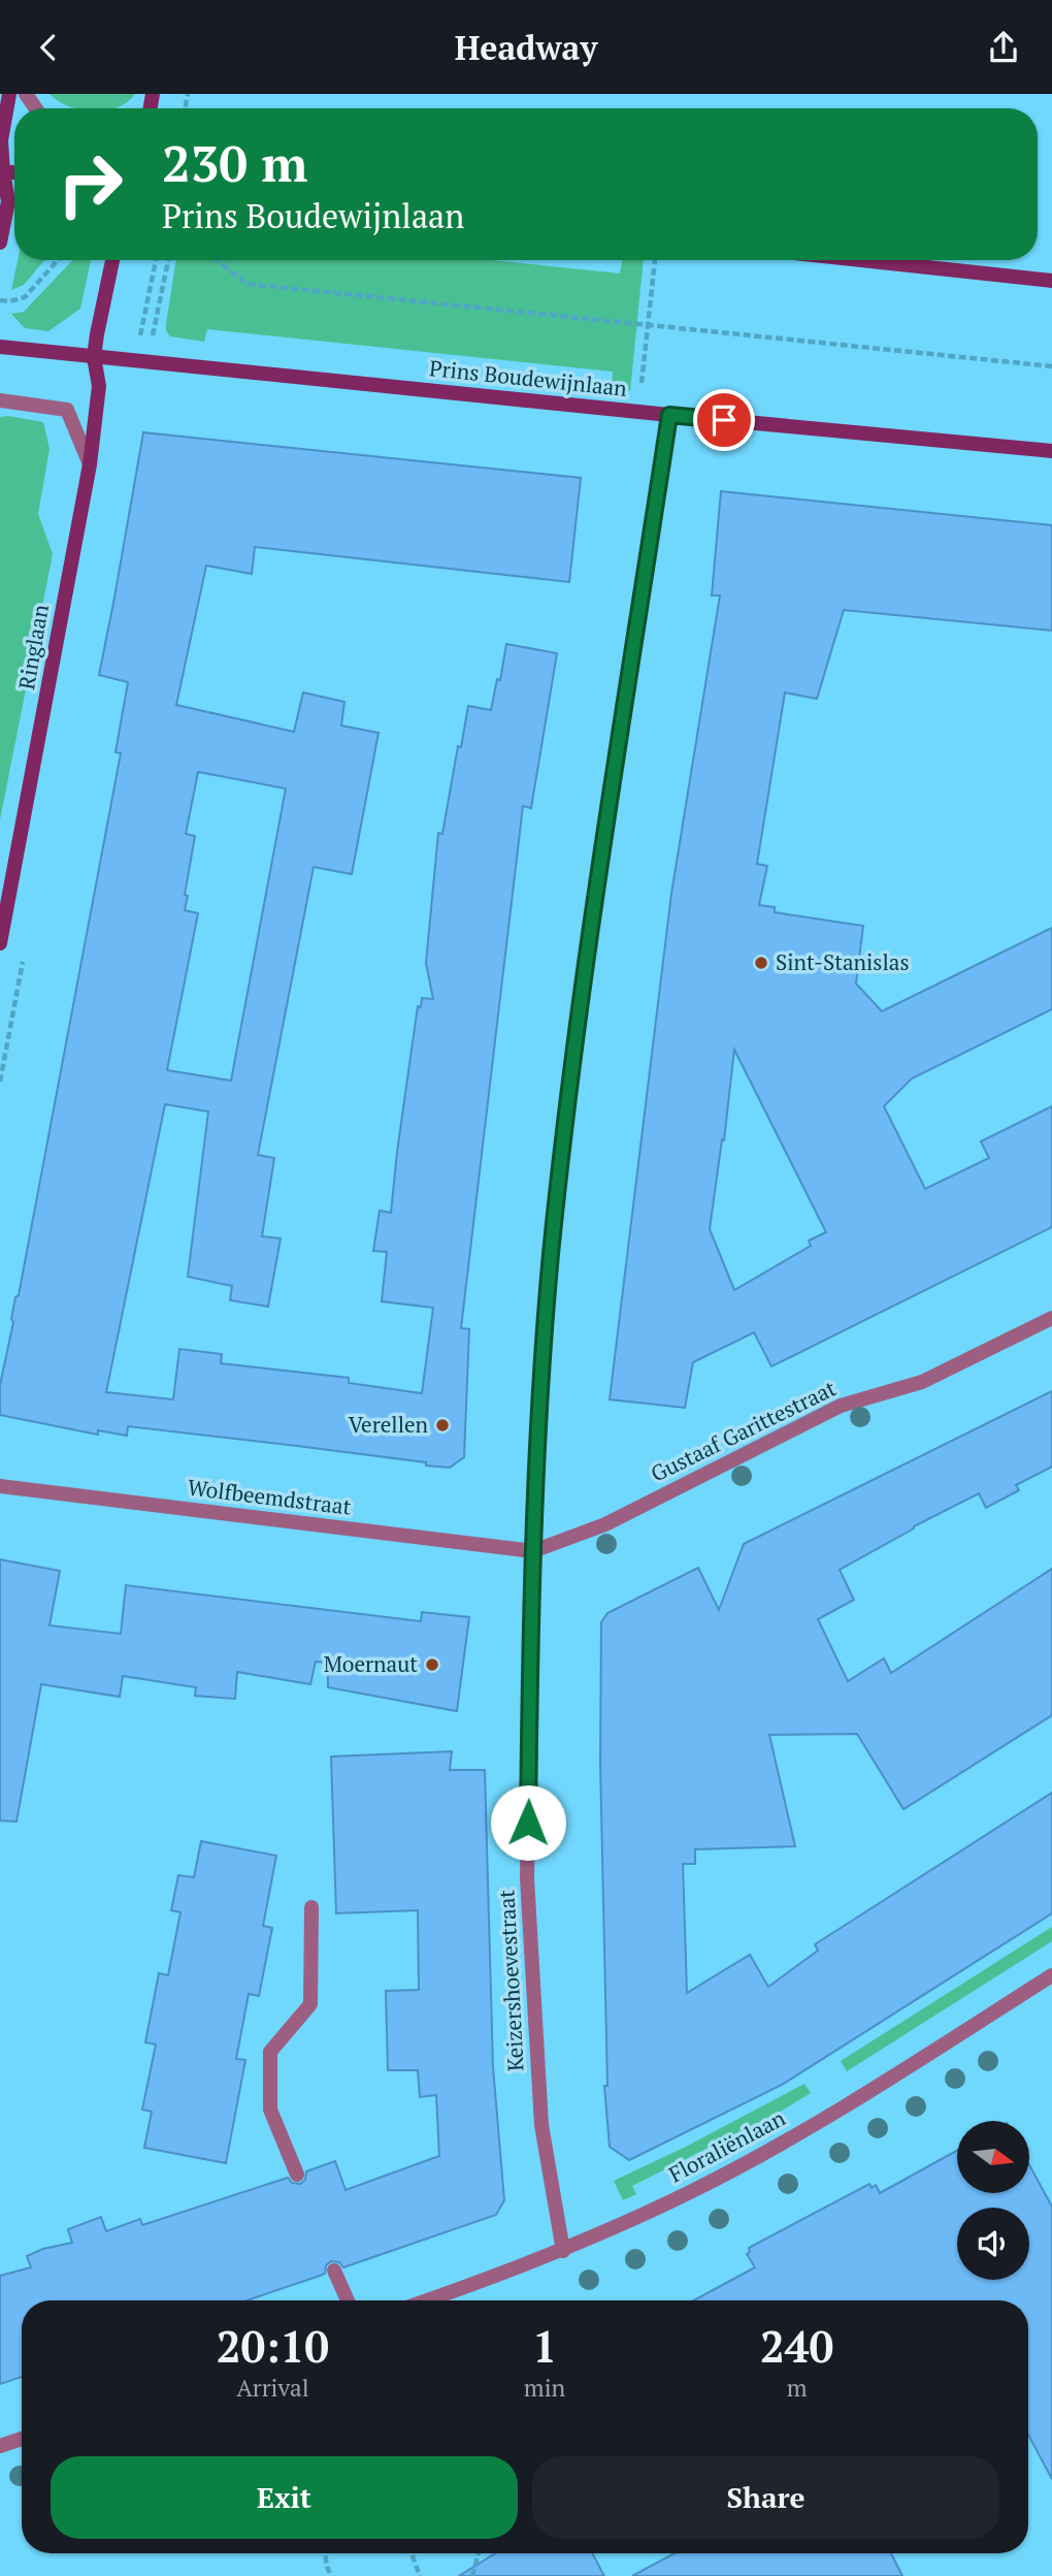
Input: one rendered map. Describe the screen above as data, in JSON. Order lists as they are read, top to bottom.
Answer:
{
  "streets": {
    "main road": ["Prins Boudewijnlaan", "Ringlaan"],
    "street": [
      "Gustaaf Garittestraat",
      "Wolfbeemdstraat",
      "Keizershoevestraat",
      "Floraliënlaan"
    ]
  },
  "crossings": [
    ["Prins Boudewijnlaan", "Ringlaan"],
    ["Prins Boudewijnlaan", "Keizershoevestraat"],
    ["Gustaaf Garittestraat", "Wolfbeemdstraat"],
    ["Gustaaf Garittestraat", "Keizershoevestraat"],
    ["Wolfbeemdstraat", "Keizershoevestraat"],
    ["Keizershoevestraat", "Floraliënlaan"]
  ],
  "places": ["Sint-Stanislas", "Verellen", "Moernaut"],
  "north": "right",
  "page": {
    "header": "Headway",
    "turn": ["230 m", "Prins Boudewijnlaan"],
    "eta": [
      "20:10",
      "Arrival",
      "1",
      "min",
      "240",
      "m"
    ],
    "buttons": ["Exit", "Share"]
  }
}
